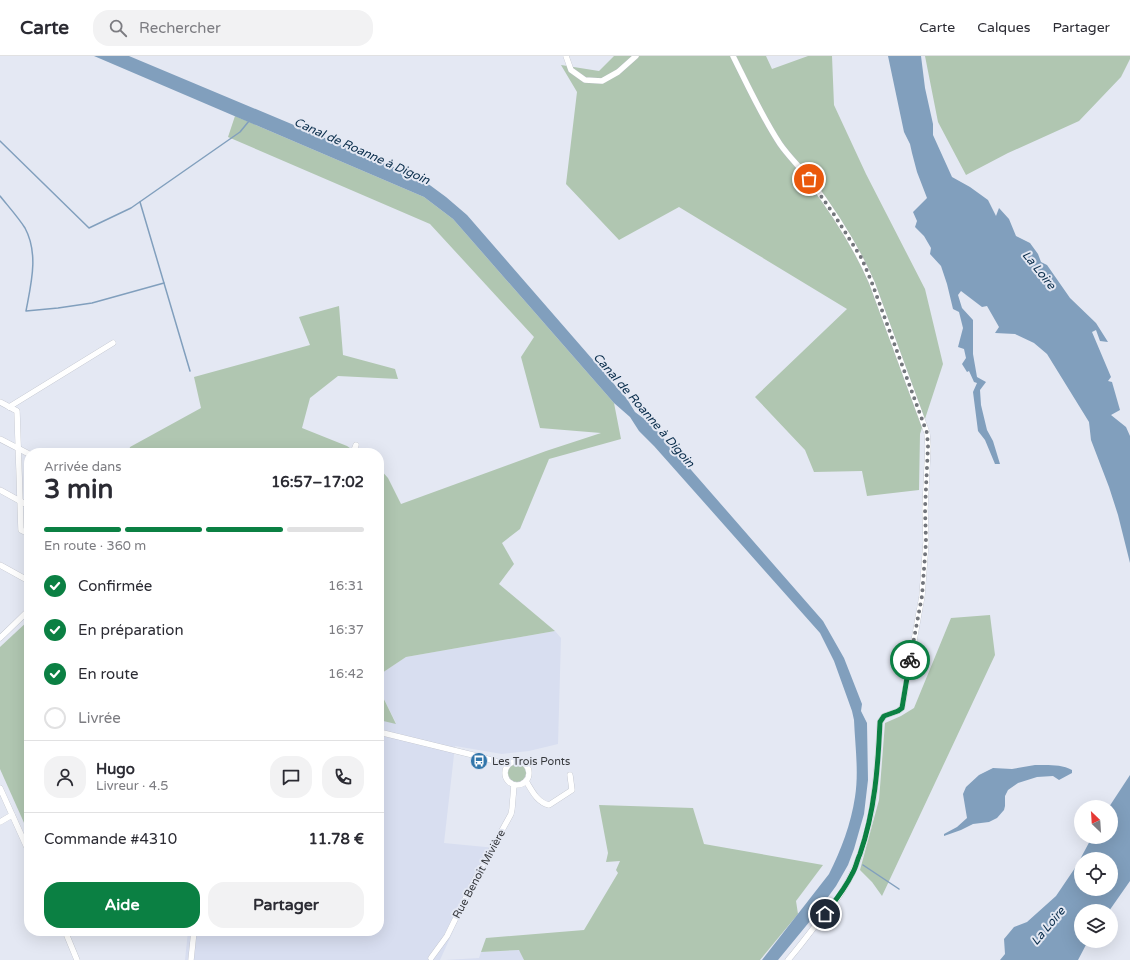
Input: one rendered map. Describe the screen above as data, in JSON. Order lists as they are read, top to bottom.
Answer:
{
  "streets": {
    "street": ["Rue Benoit Mivière"]
  },
  "water": ["Canal de Roanne à Digoin", "La Loire"],
  "places": {
    "bus stop": ["Les Trois Ponts"]
  },
  "north": "top left",
  "page": {
    "header": "Carte",
    "search": "Rechercher",
    "nav": ["Carte", "Calques", "Partager"],
    "heading": ["3 min", "Arrivée dans", "16:57–17:02"],
    "panel": [
      "Hugo",
      "Livreur · 4.5",
      "Commande #4310",
      "11.78 €"
    ],
    "bar": "En route · 360 m",
    "list": [
      ["Confirmée", "16:31"],
      ["En préparation", "16:37"],
      ["En route", "16:42"],
      "Livrée"
    ],
    "buttons": ["Aide", "Partager"]
  }
}
